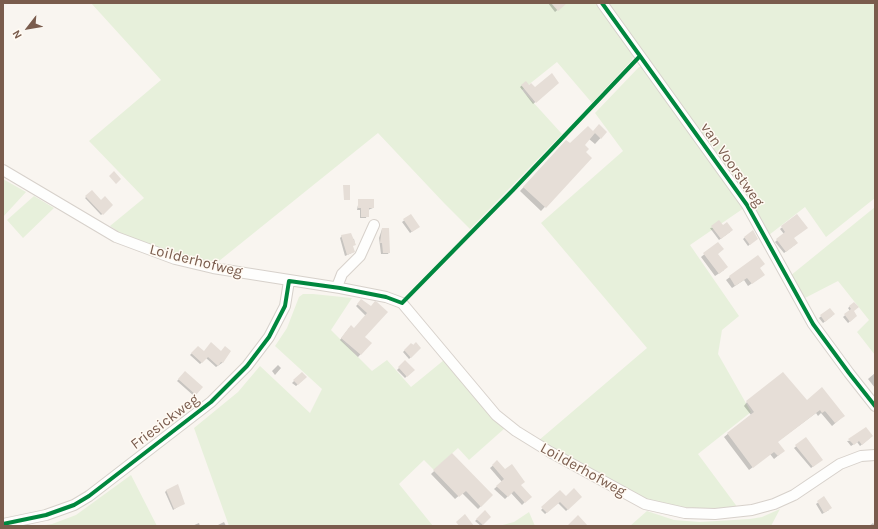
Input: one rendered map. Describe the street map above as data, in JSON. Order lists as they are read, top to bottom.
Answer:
{
  "streets": {
    "street": ["van Voorstweg", "Loilderhofweg", "Friesickweg"]
  },
  "crossings": [
    ["Loilderhofweg", "Friesickweg"]
  ],
  "north": "bottom left"
}
